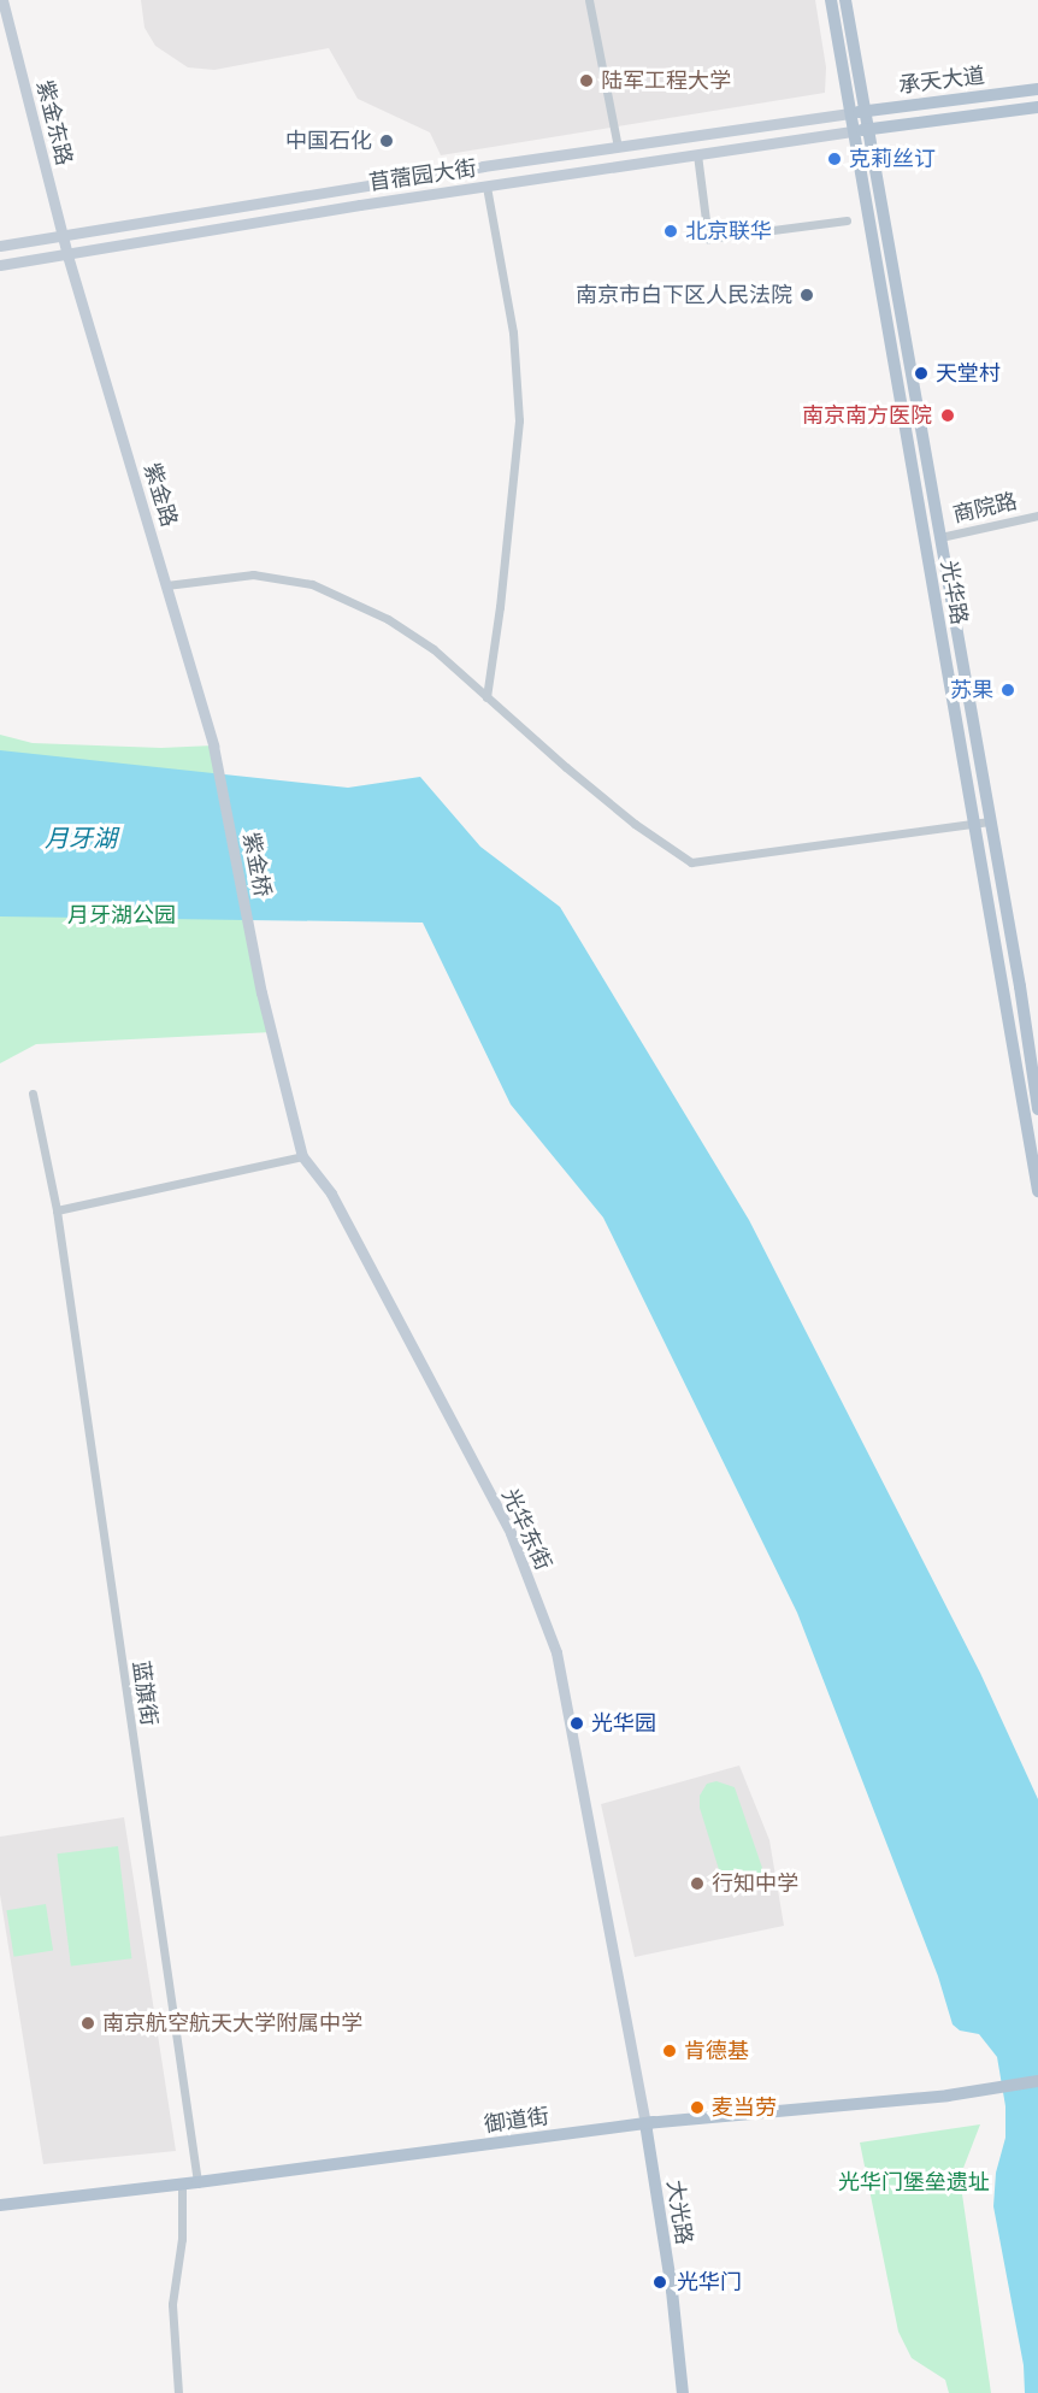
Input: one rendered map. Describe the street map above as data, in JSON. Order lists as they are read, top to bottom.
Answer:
{
  "streets": {
    "main road": ["承天大道", "光华路", "御道街"],
    "street": [
      "紫金东路",
      "苜蓿园大街",
      "紫金路",
      "商院路",
      "紫金桥",
      "光华东街",
      "蓝旗街",
      "大光路"
    ]
  },
  "crossings": [
    ["承天大道", "苜蓿园大街"],
    ["承天大道", "光华路"],
    ["紫金东路", "苜蓿园大街"],
    ["紫金东路", "紫金路"],
    ["苜蓿园大街", "紫金路"],
    ["苜蓿园大街", "光华路"],
    ["紫金路", "紫金桥"],
    ["商院路", "光华路"],
    ["紫金桥", "光华东街"],
    ["光华东街", "御道街"],
    ["蓝旗街", "御道街"]
  ],
  "water": ["月牙湖"],
  "parks": ["月牙湖公园", "光华门堡垒遗址"],
  "places": [
    "陆军工程大学",
    "中国石化",
    "克莉丝订",
    "北京联华",
    "南京市白下区人民法院",
    "天堂村",
    "南京南方医院",
    "苏果",
    "光华园",
    "行知中学",
    "南京航空航天大学附属中学",
    "肯德基",
    "麦当劳",
    "光华门"
  ]
}
